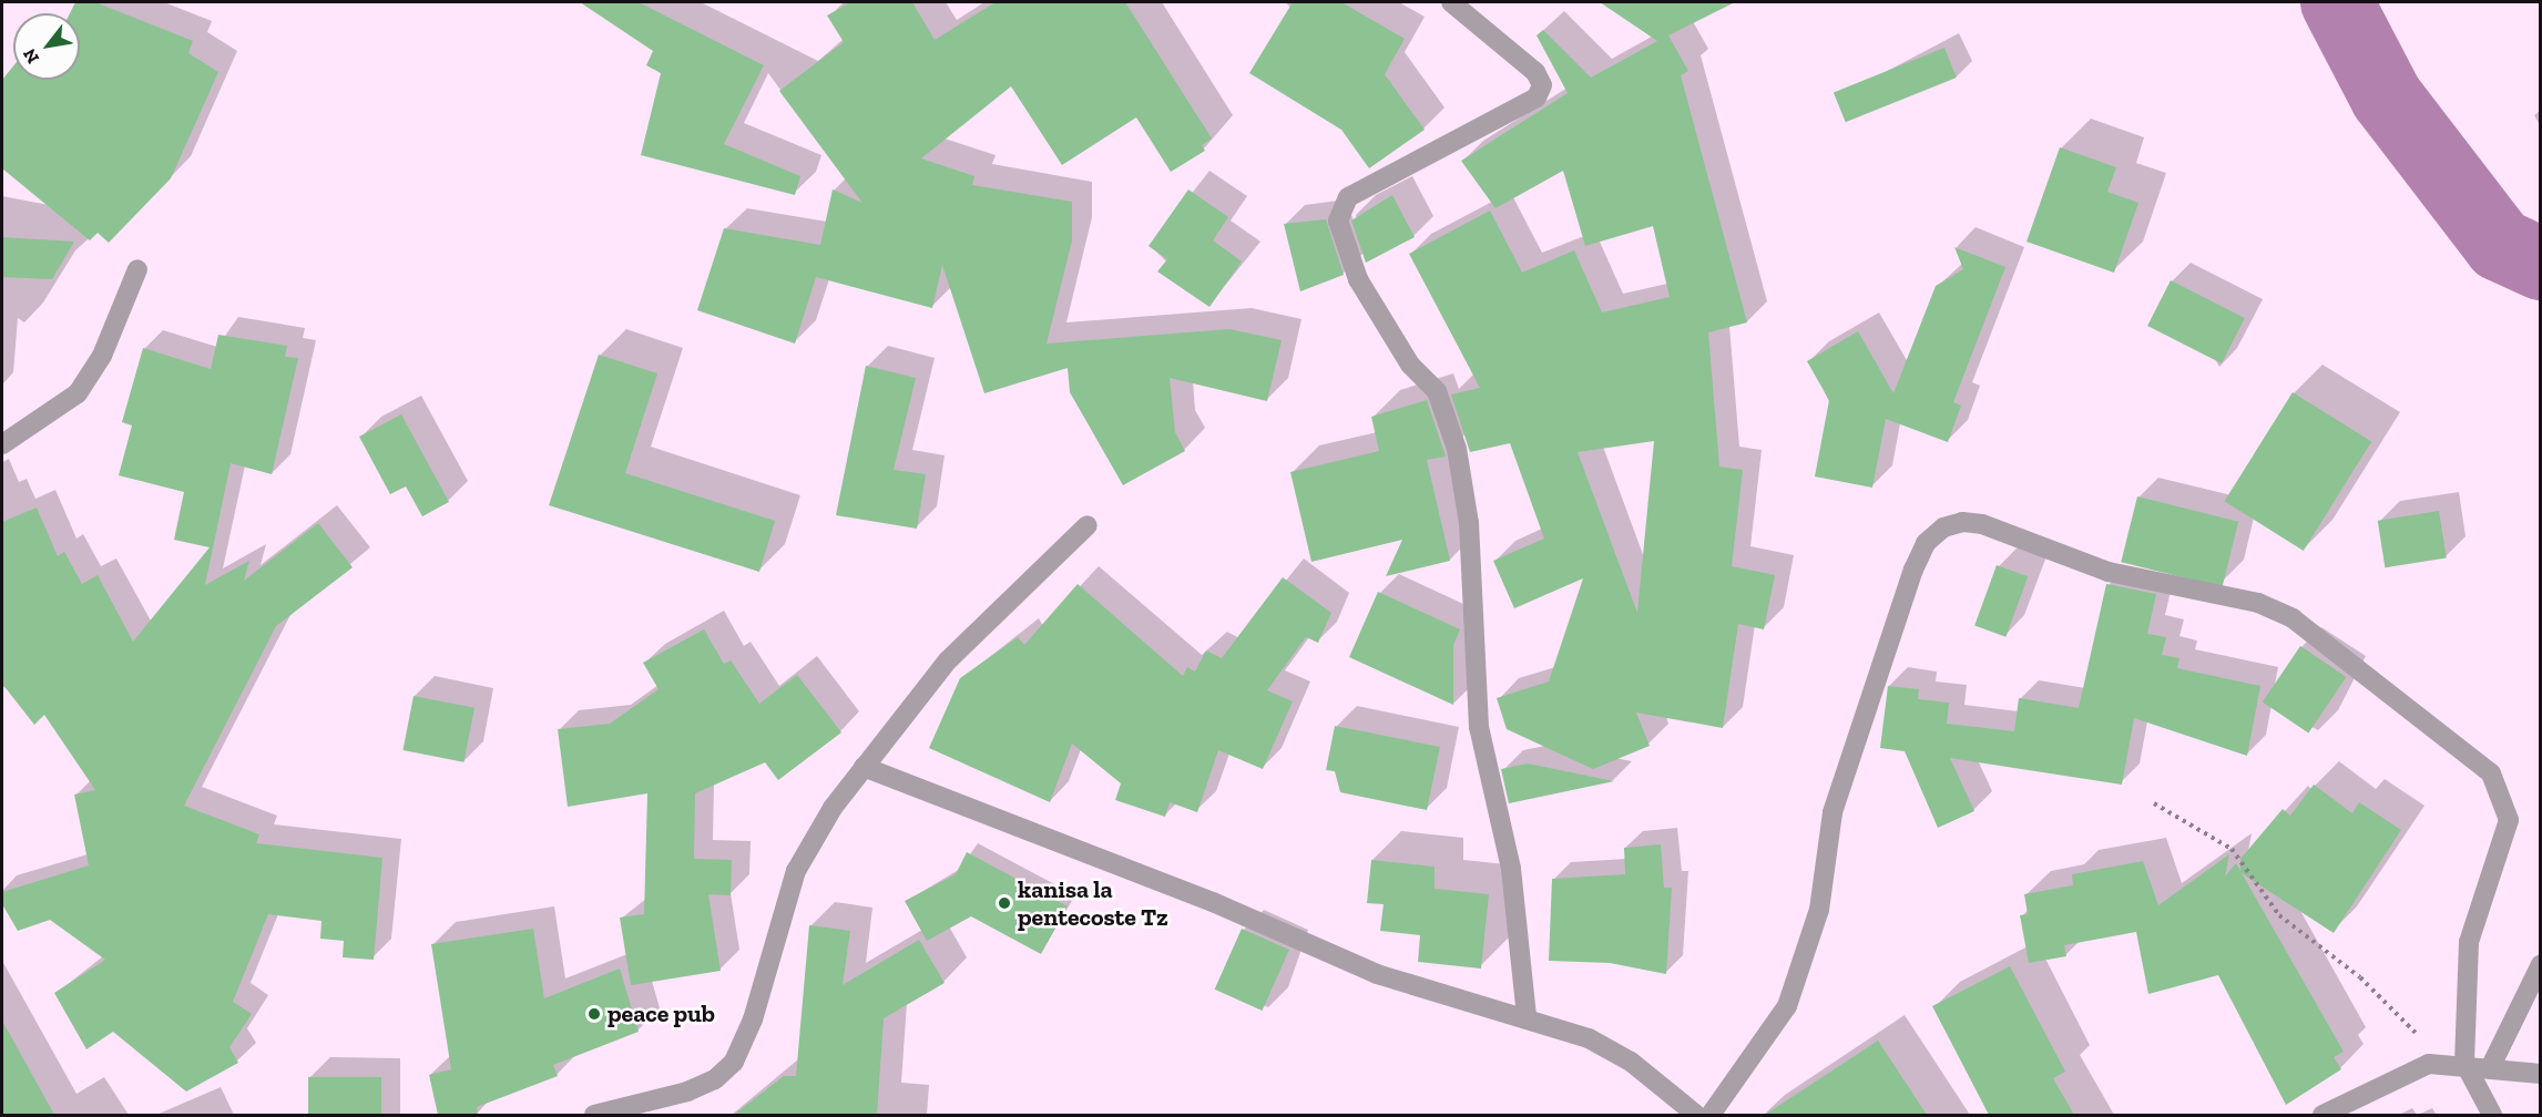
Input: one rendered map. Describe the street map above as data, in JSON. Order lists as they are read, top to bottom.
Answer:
{
  "places": ["kanisa la pentecoste Tz", "peace pub"],
  "north": "bottom left"
}
